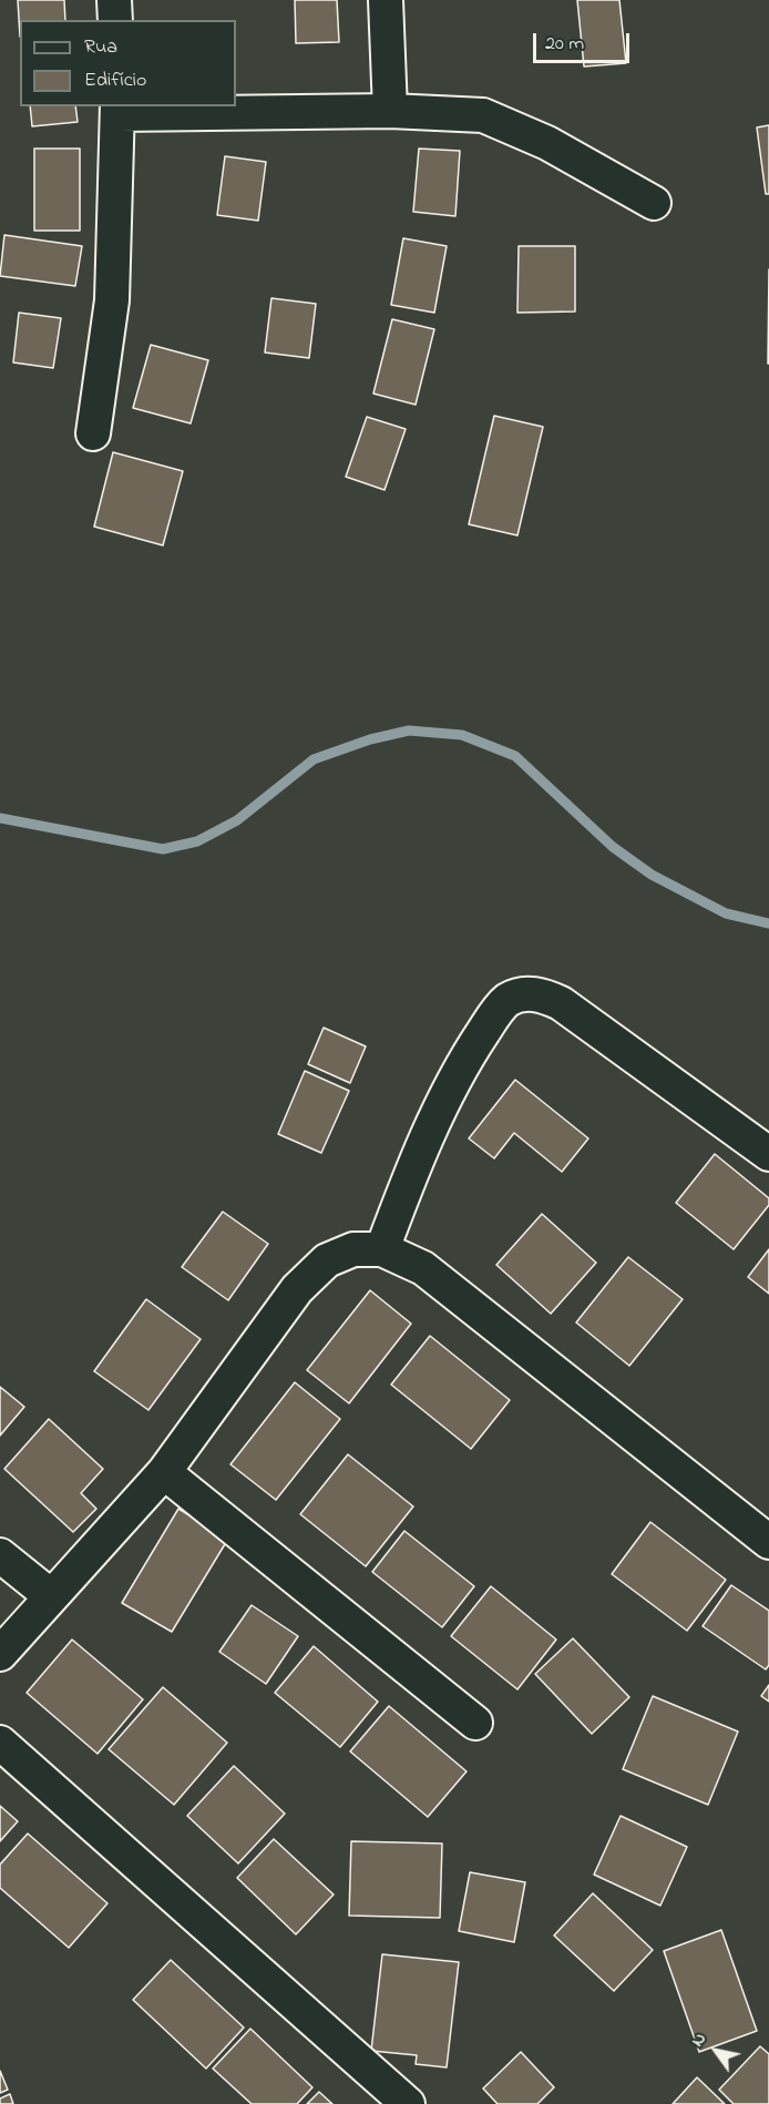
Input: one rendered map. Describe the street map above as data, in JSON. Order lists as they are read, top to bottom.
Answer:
{
  "legend": ["Rua", "Edifício"],
  "scale_bar": "20 m",
  "north": "top left"
}
